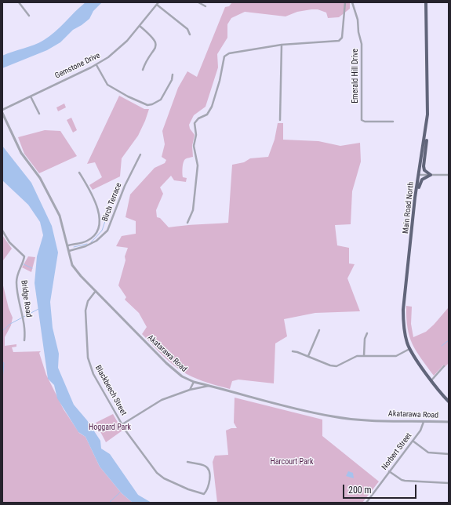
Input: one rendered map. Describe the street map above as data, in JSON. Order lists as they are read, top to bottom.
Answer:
{
  "streets": {
    "highway": ["Main Road North"],
    "street": [
      "Gemstone Drive",
      "Emerald Hill Drive",
      "Birch Terrace",
      "Bridge Road",
      "Akatarawa Road",
      "Blackbeech Street",
      "Norbert Street"
    ]
  },
  "crossings": [
    ["Birch Terrace", "Akatarawa Road"],
    ["Akatarawa Road", "Blackbeech Street"],
    ["Akatarawa Road", "Norbert Street"]
  ],
  "parks": ["Hoggard Park", "Harcourt Park"],
  "scale_bar": "200 m"
}
